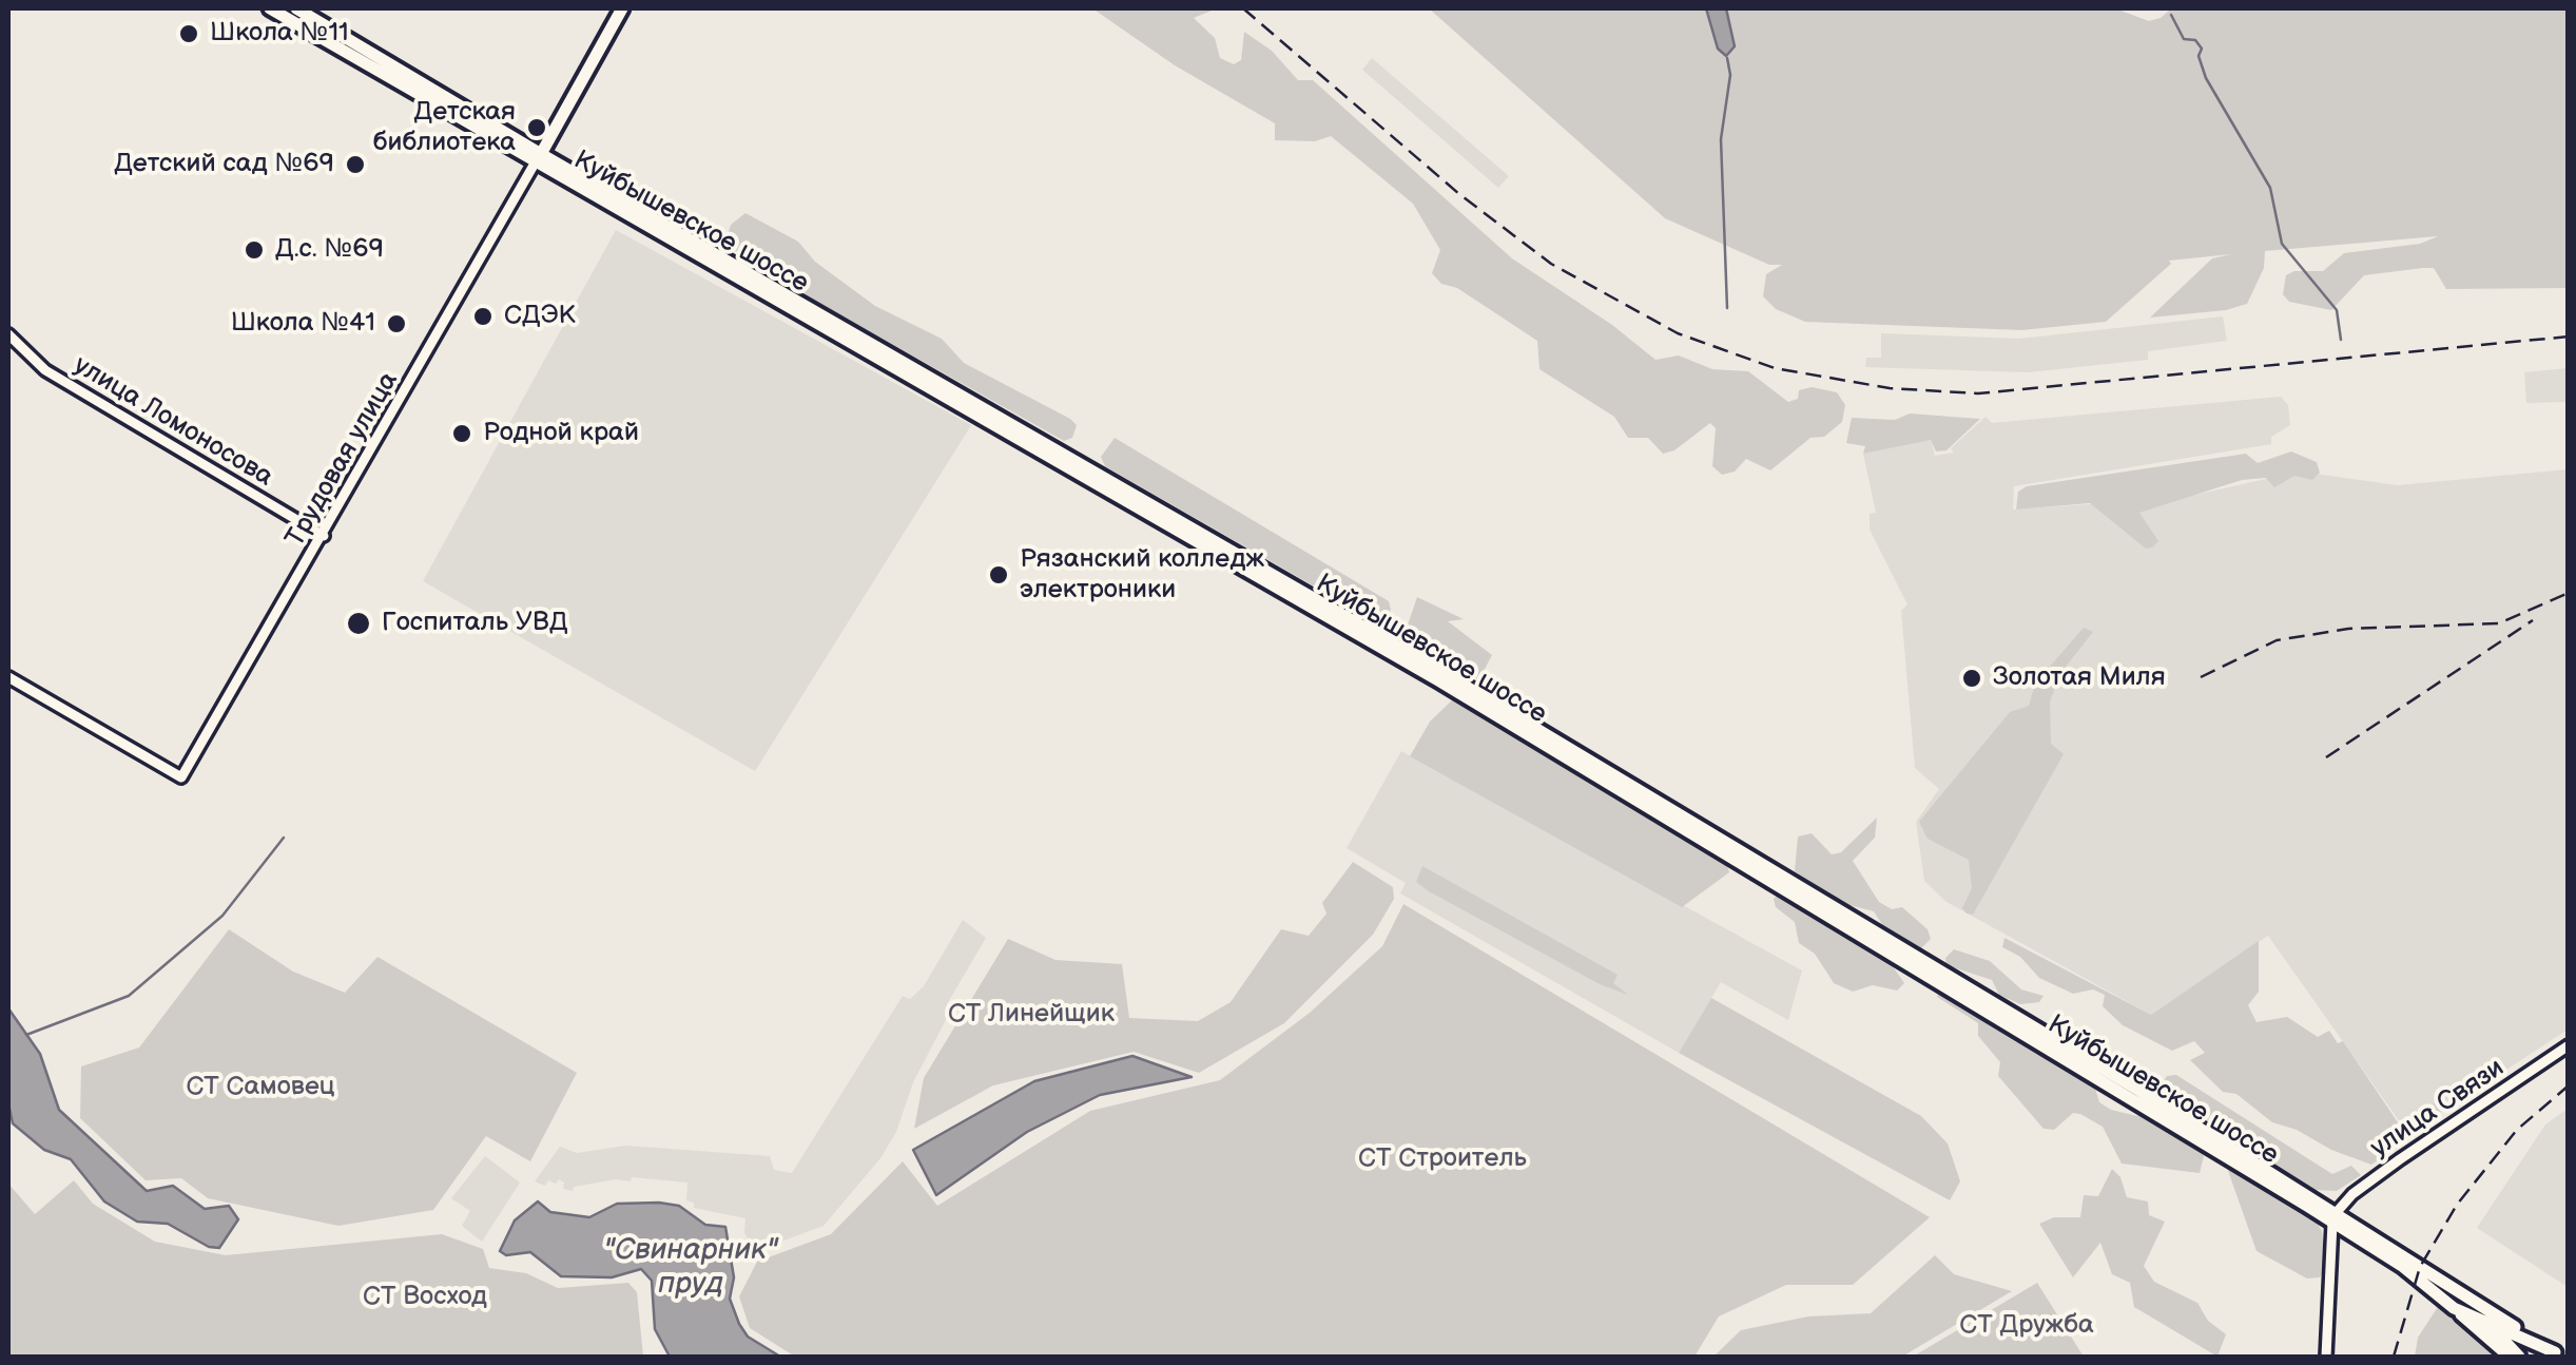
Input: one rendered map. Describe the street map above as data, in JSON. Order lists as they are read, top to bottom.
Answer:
{
  "streets": {
    "main road": ["Куйбышевское шоссе"],
    "street": ["улица Ломоносова", "Трудовая улица", "улица Связи"]
  },
  "crossings": [
    ["Куйбышевское шоссе", "Трудовая улица"],
    ["Куйбышевское шоссе", "улица Связи"],
    ["улица Ломоносова", "Трудовая улица"]
  ],
  "water": ["\"Свинарник\" пруд"],
  "parks": [
    "СТ Линейщик",
    "СТ Самовец",
    "СТ Строитель",
    "СТ Восход",
    "СТ Дружба"
  ],
  "places": [
    "Школа №11",
    "Детская библиотека",
    "Детский сад №69",
    "Д.с. №69",
    "СДЭК",
    "Школа №41",
    "Родной край",
    "Рязанский колледж электроники",
    "Госпиталь УВД",
    "Золотая Миля"
  ]
}
